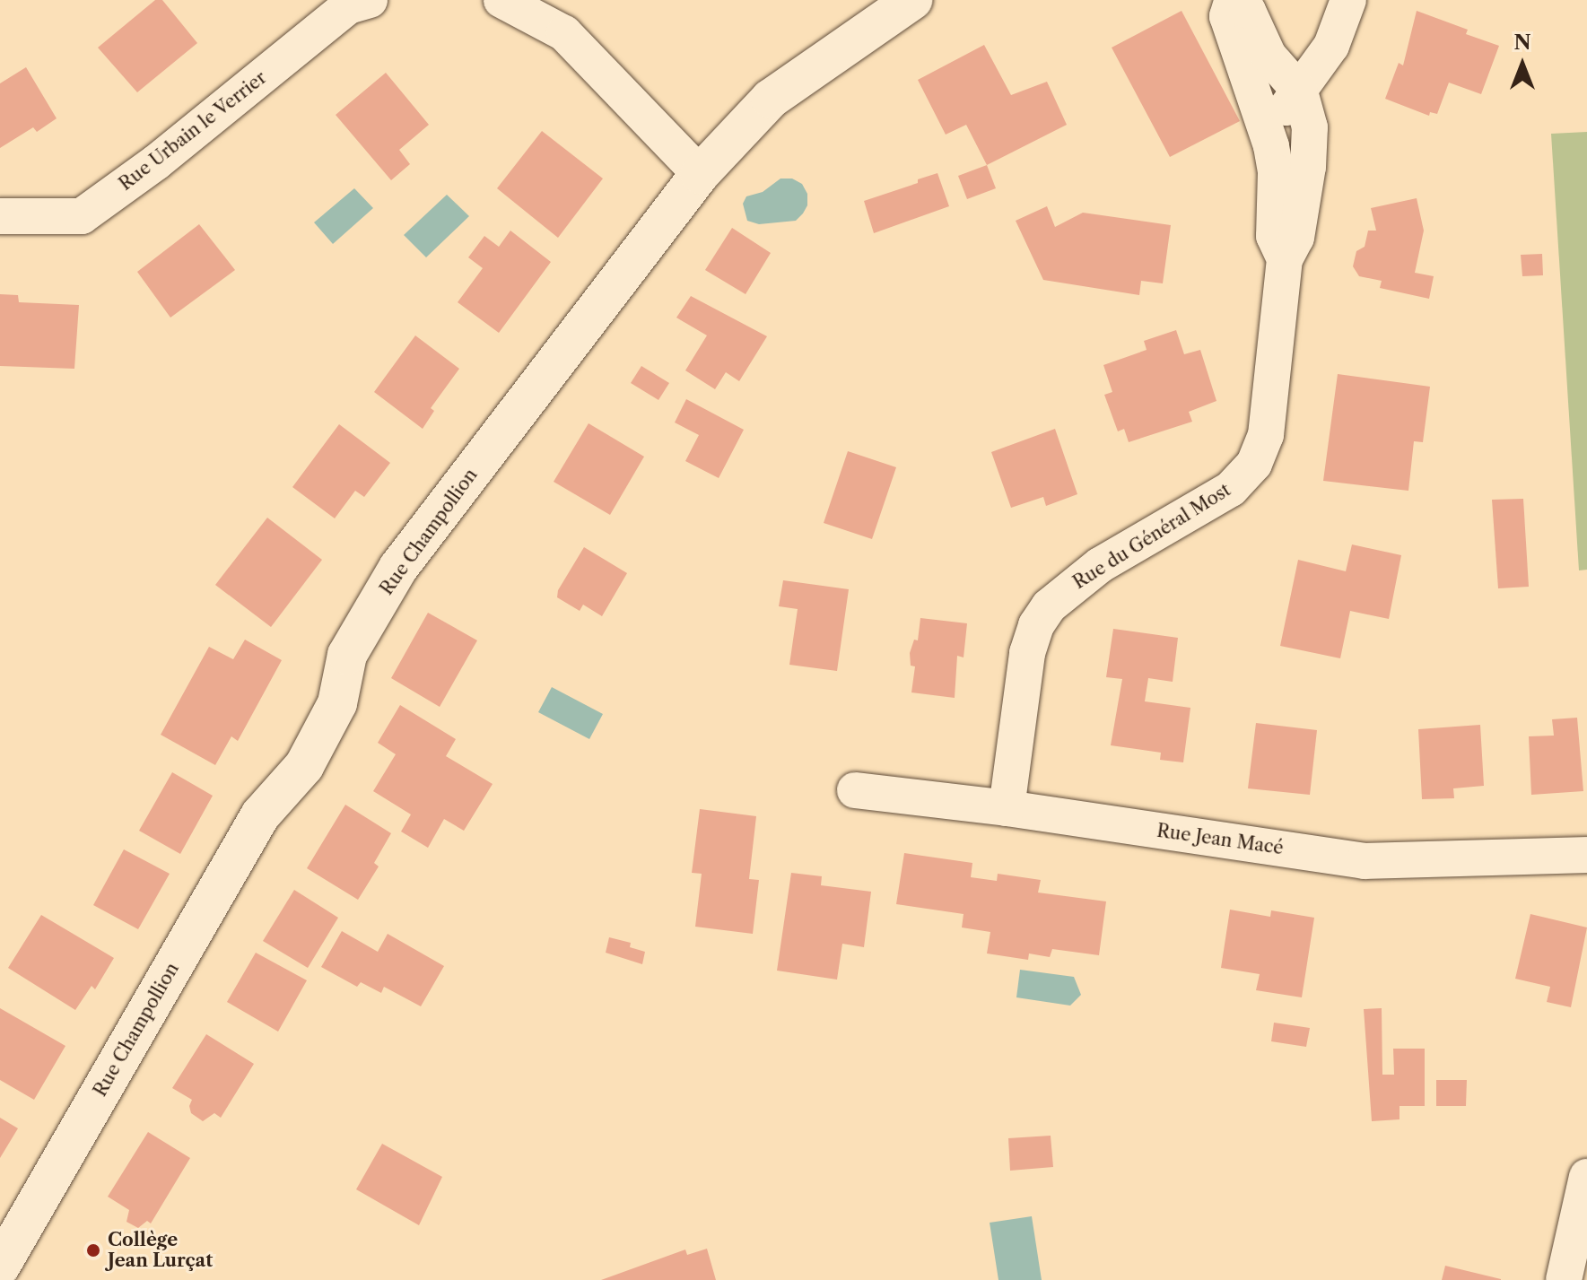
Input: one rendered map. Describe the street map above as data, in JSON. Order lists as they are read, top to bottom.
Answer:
{
  "streets": {
    "street": [
      "Rue Urbain le Verrier",
      "Rue Champollion",
      "Rue du Général Most",
      "Rue Jean Macé"
    ]
  },
  "crossings": [
    ["Rue du Général Most", "Rue Jean Macé"]
  ],
  "places": ["Collège Jean Lurçat"],
  "north": "top"
}
